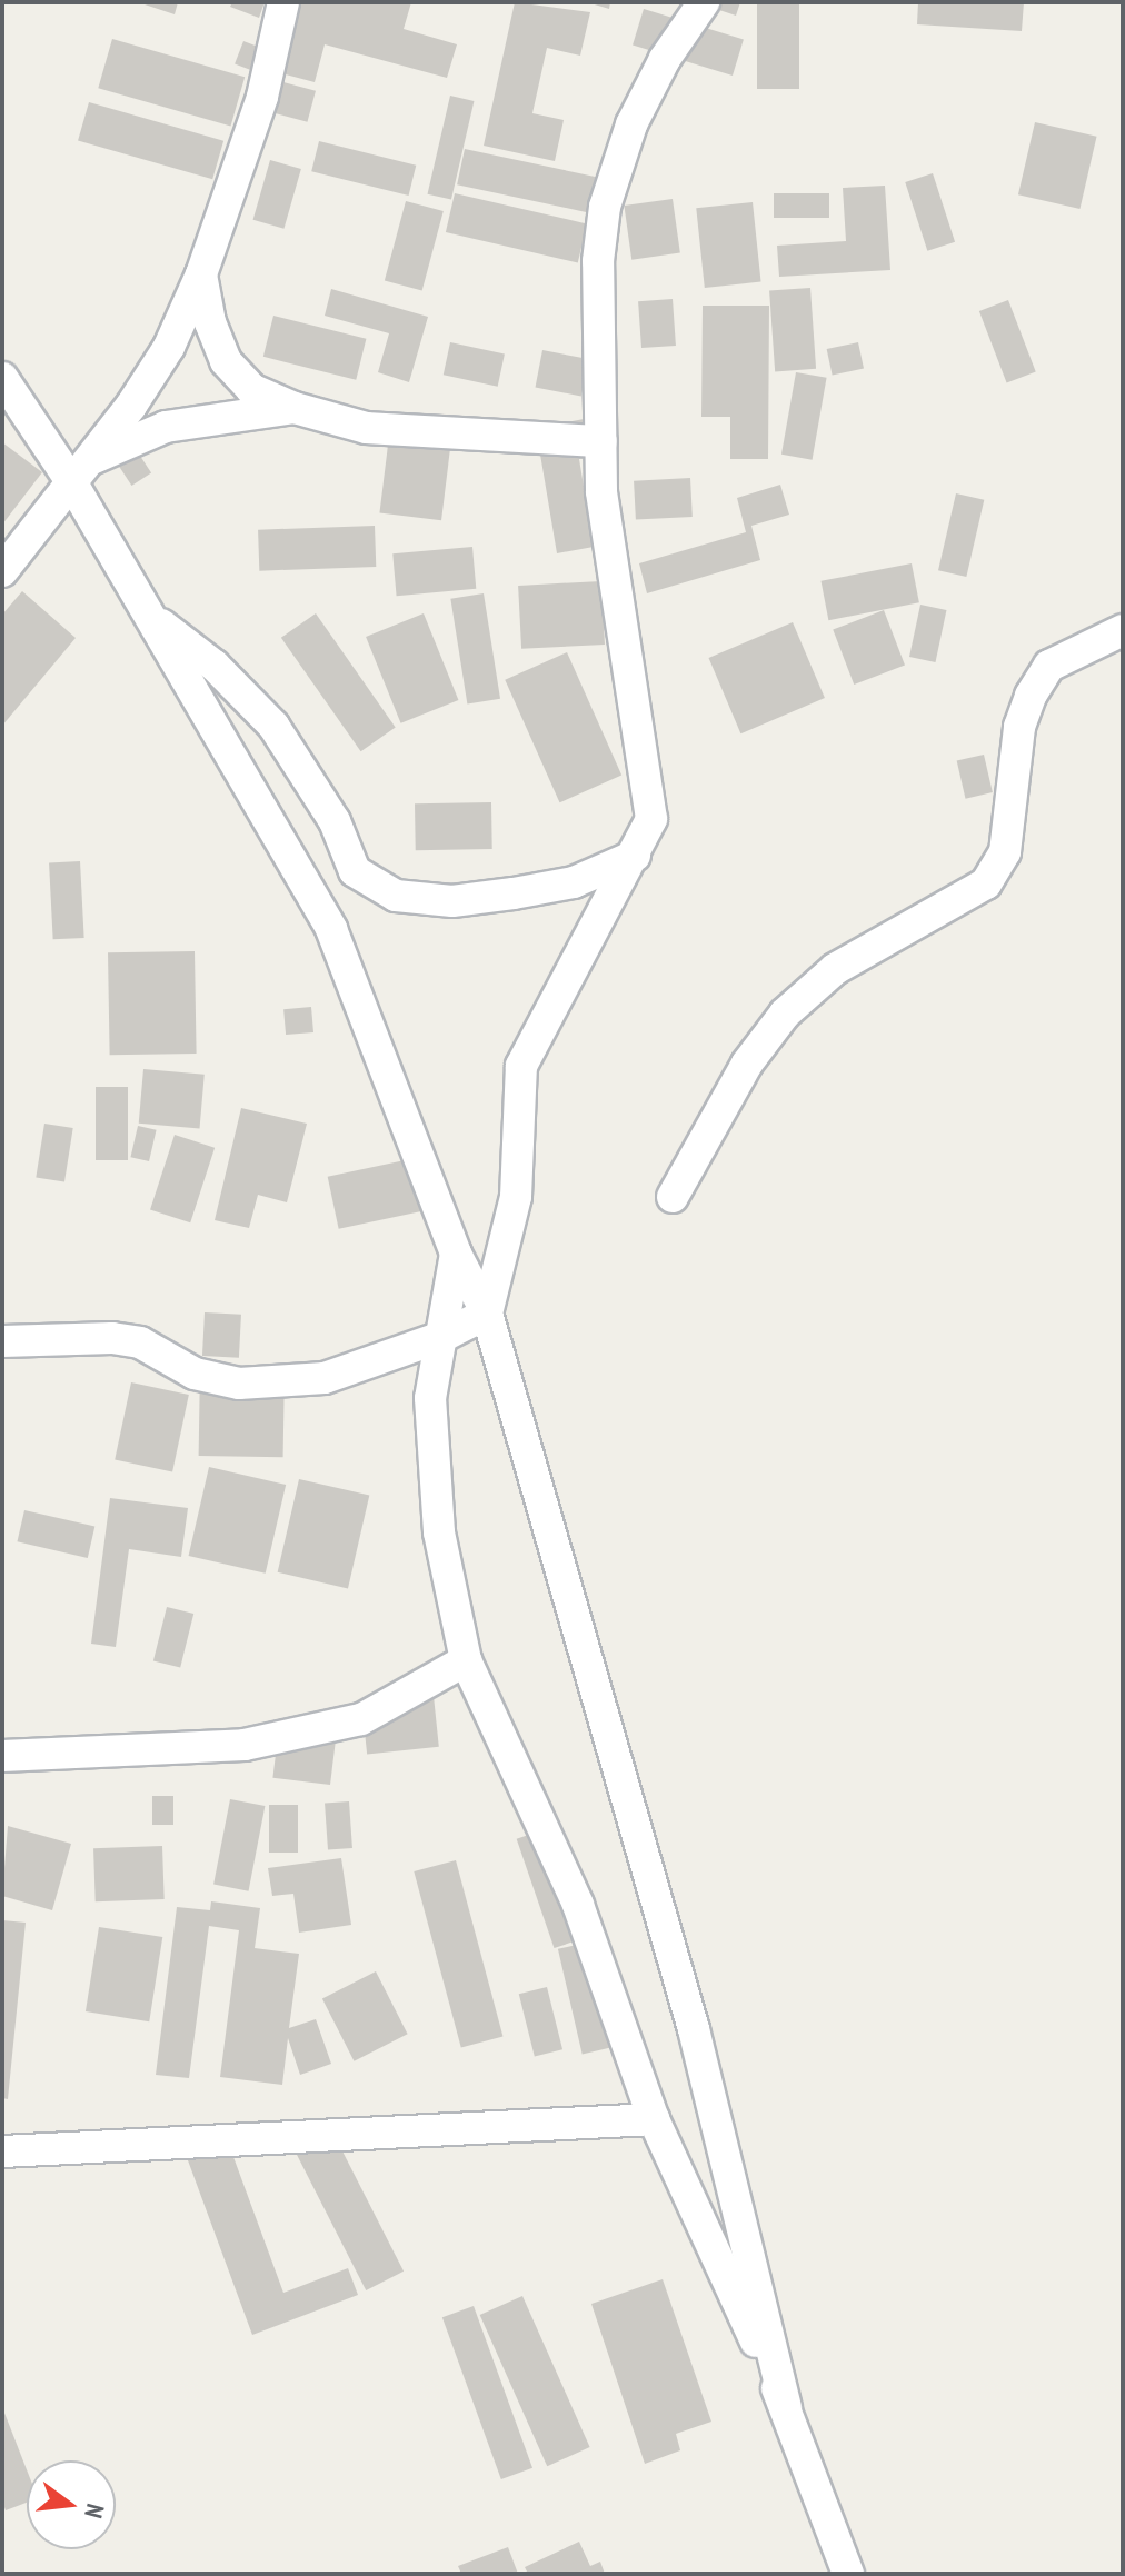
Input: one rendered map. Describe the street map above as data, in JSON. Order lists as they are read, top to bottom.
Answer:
{
  "north": "right"
}
